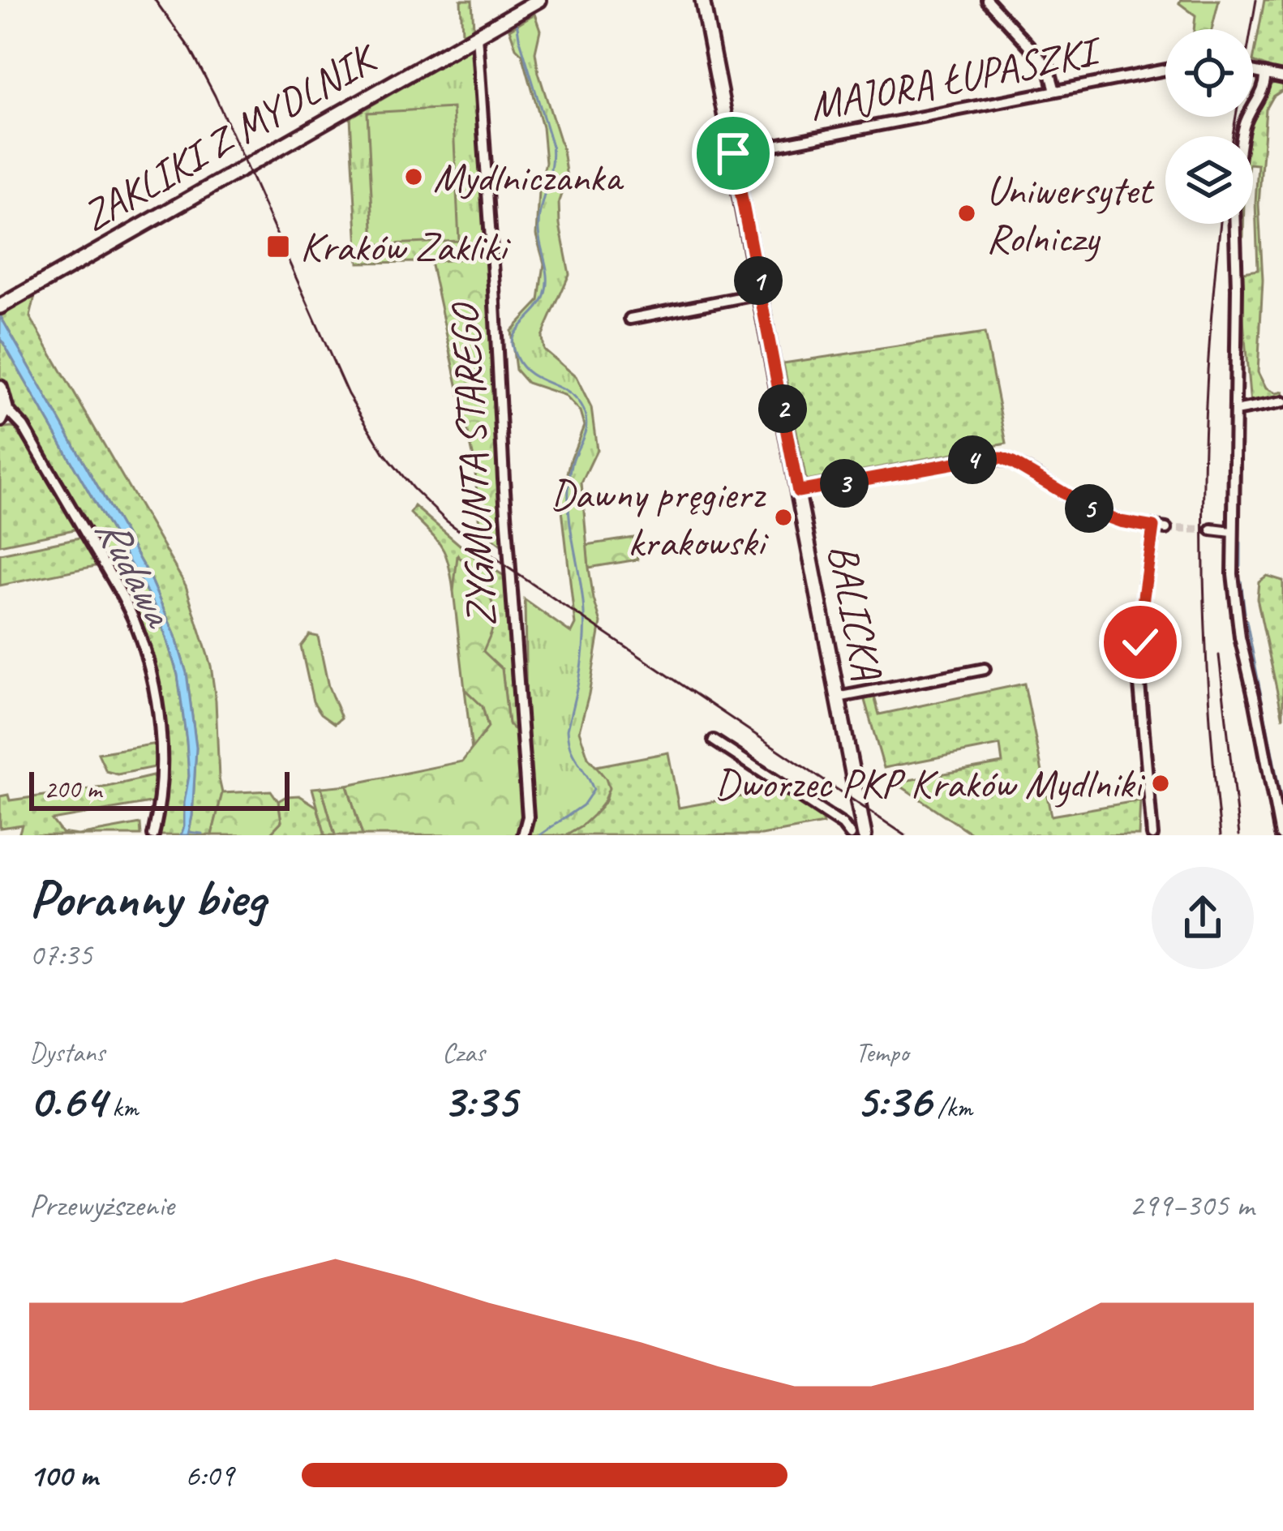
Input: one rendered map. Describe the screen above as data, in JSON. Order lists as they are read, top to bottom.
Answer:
{
  "streets": {
    "street": [
      "MAJORA ŁUPASZKI",
      "ZAKLIKI Z MYDLNIK",
      "ZYGMUNTA STAREGO",
      "BALICKA"
    ]
  },
  "crossings": [
    ["MAJORA ŁUPASZKI", "BALICKA"],
    ["ZAKLIKI Z MYDLNIK", "ZYGMUNTA STAREGO"]
  ],
  "water": ["Rudawa"],
  "places": {
    "other": [
      "Mydlniczanka",
      "Uniwersytet Rolniczy",
      "Dawny pręgierz krakowski",
      "Dworzec PKP Kraków Mydlniki"
    ],
    "transit": ["Kraków Zakliki"]
  },
  "scale_bar": "200 m",
  "page": {
    "pins": [
      "1",
      "2",
      "4",
      "3",
      "5"
    ],
    "scale": "200 m",
    "heading": ["Poranny bieg", "07:35"],
    "stats": [
      ["Dystans", "0.64 km"],
      ["Czas", "3:35"],
      ["Tempo", "5:36 /km"]
    ],
    "chart": ["Przewyższenie", "299–305 m"],
    "list": [
      {
        "name": "100 m",
        "note": "6:09"
      }
    ]
  }
}
